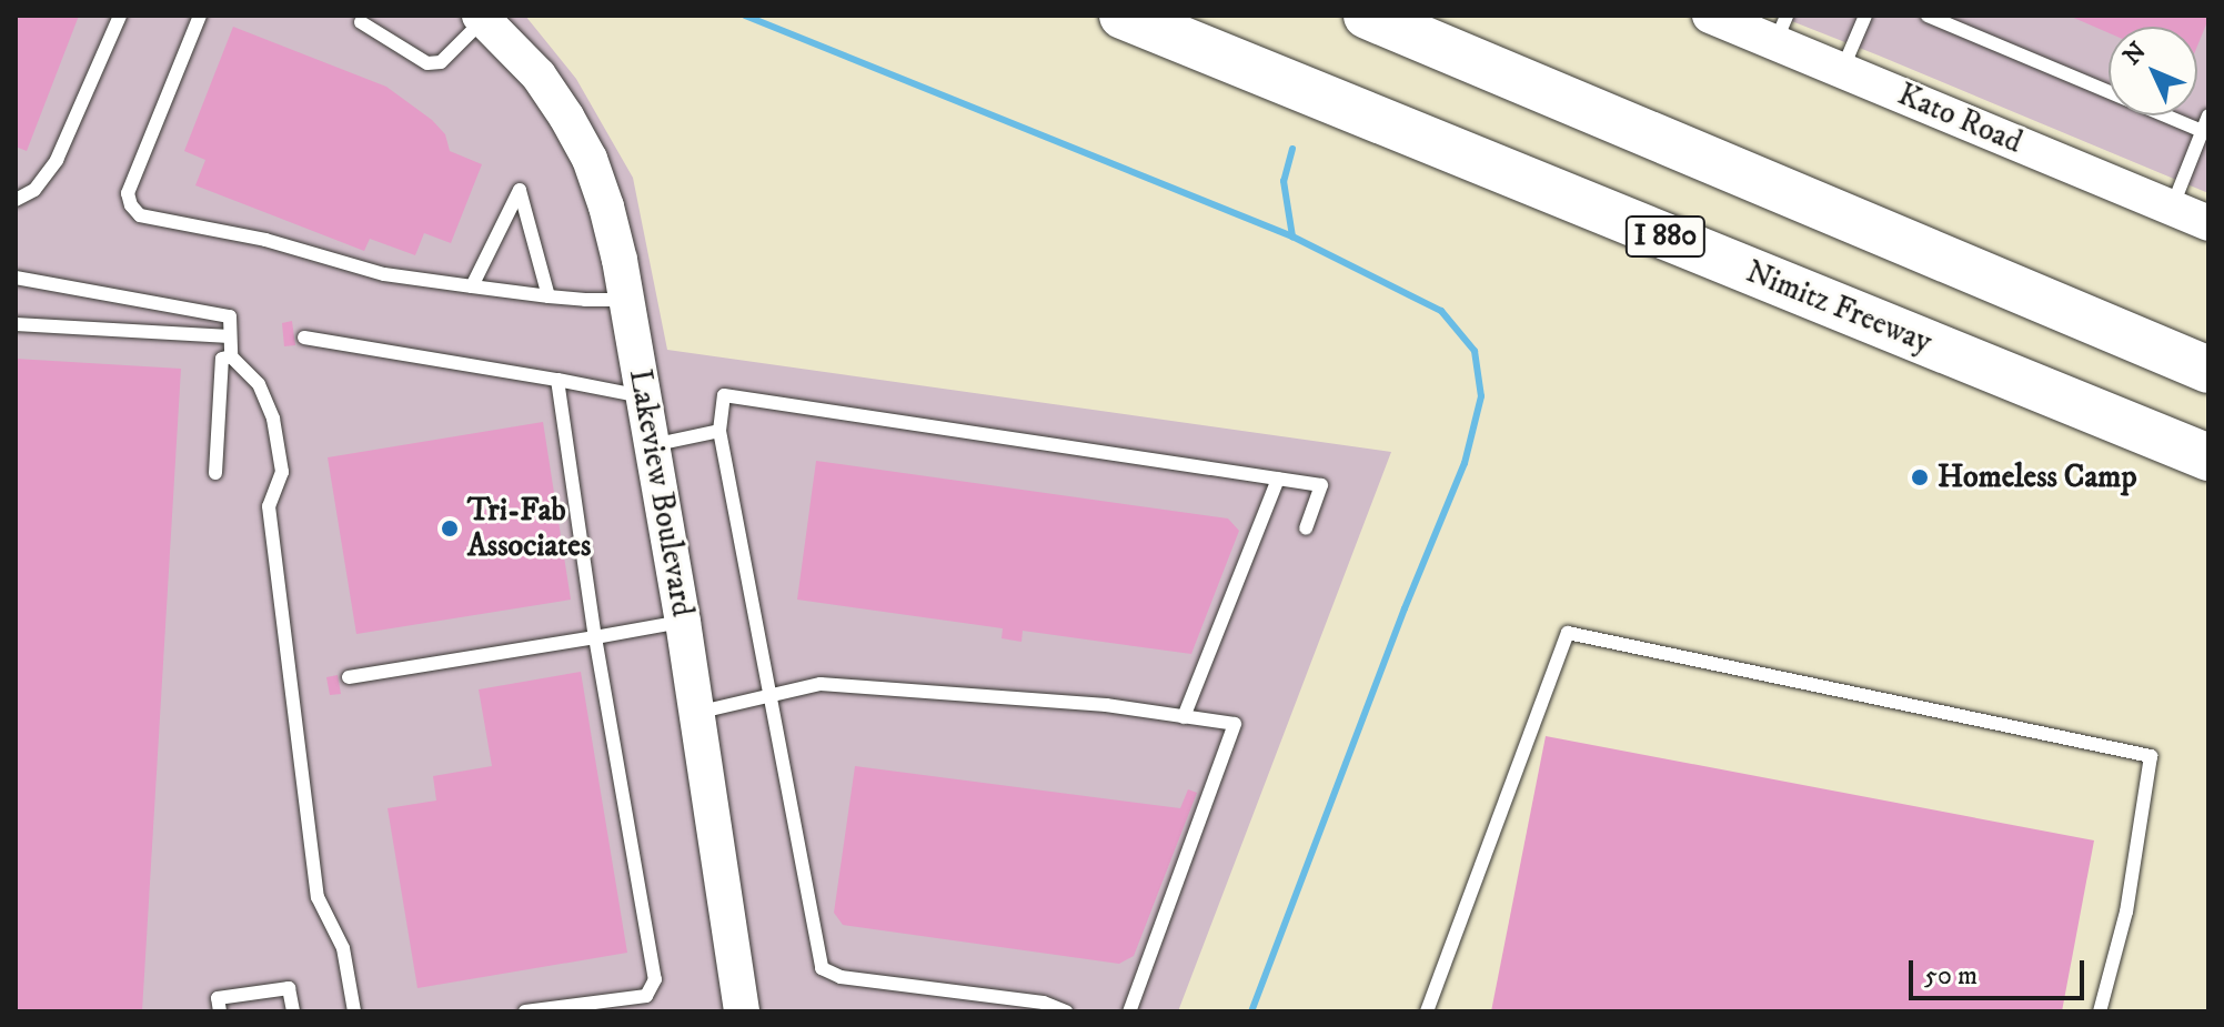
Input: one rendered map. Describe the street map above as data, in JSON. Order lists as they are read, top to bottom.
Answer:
{
  "streets": {
    "highway": ["I 880", "Nimitz Freeway"],
    "street": ["Kato Road", "Lakeview Boulevard"]
  },
  "places": ["Homeless Camp", "Tri-Fab Associates"],
  "scale_bar": "50 m",
  "north": "top left"
}
